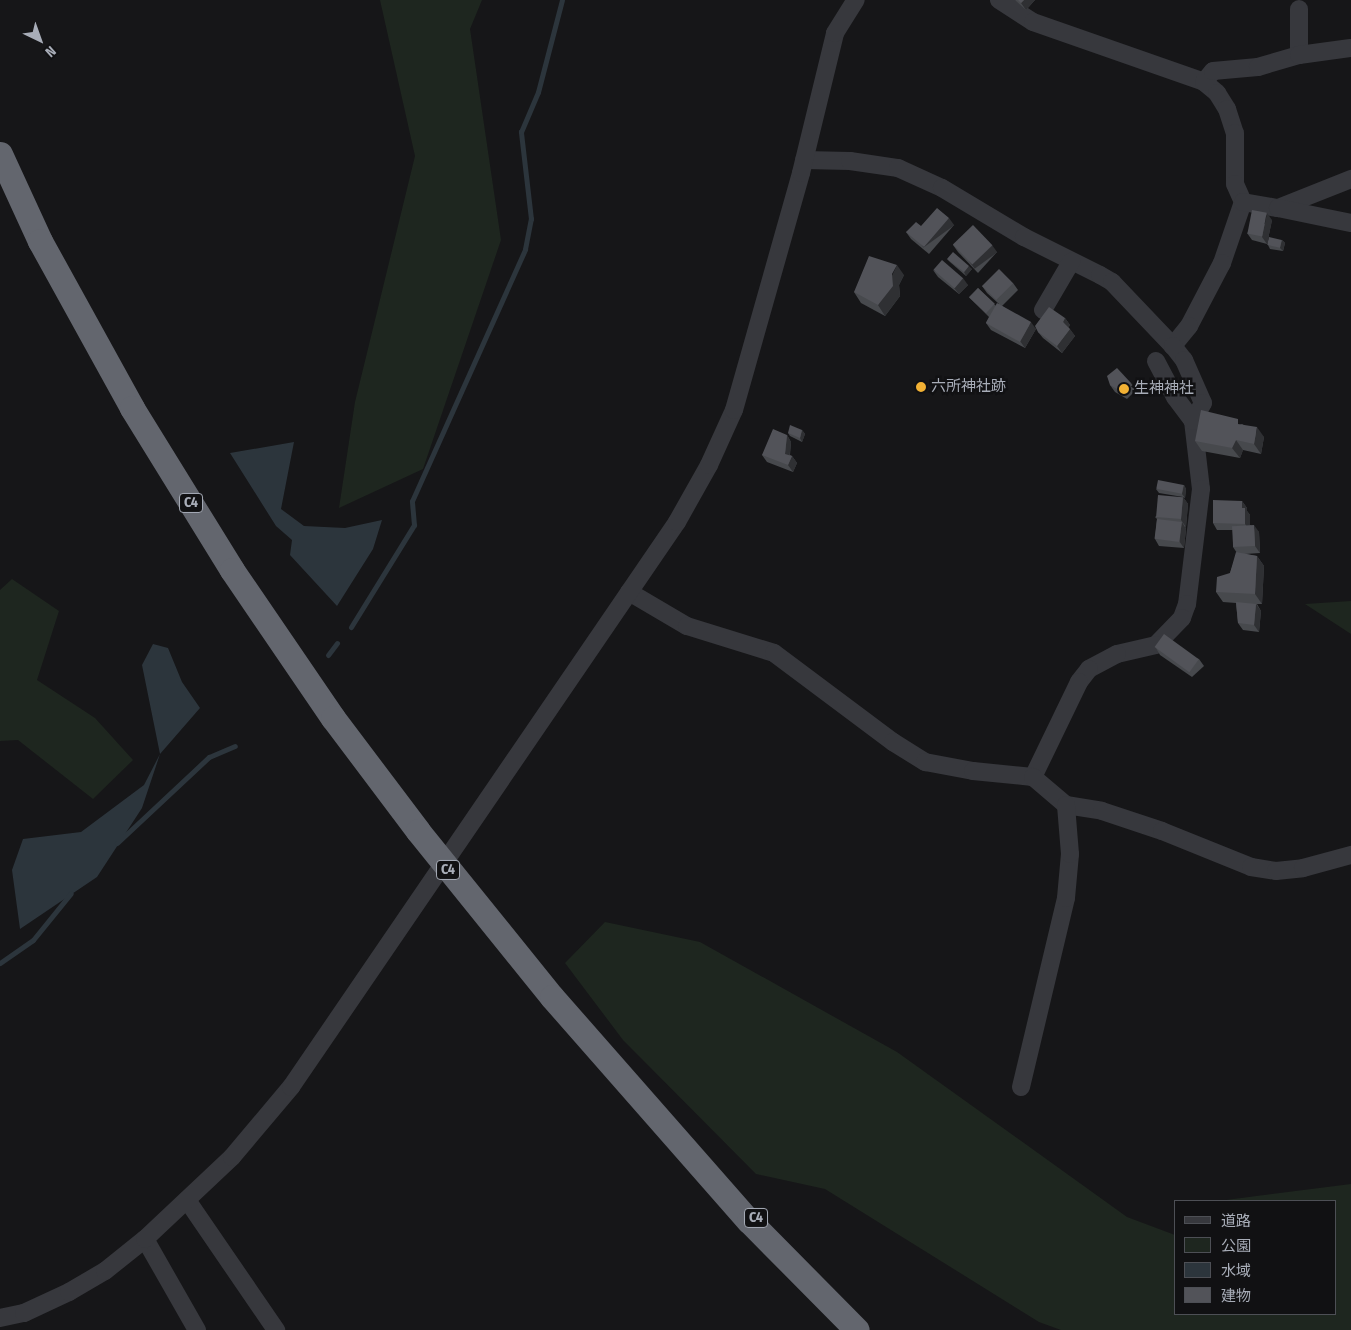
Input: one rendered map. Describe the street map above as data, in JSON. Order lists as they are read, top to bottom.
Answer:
{
  "streets": {
    "highway": ["C4"]
  },
  "places": ["六所神社跡", "生神神社"],
  "legend": [
    "道路",
    "公園",
    "水域",
    "建物"
  ],
  "north": "bottom right"
}
